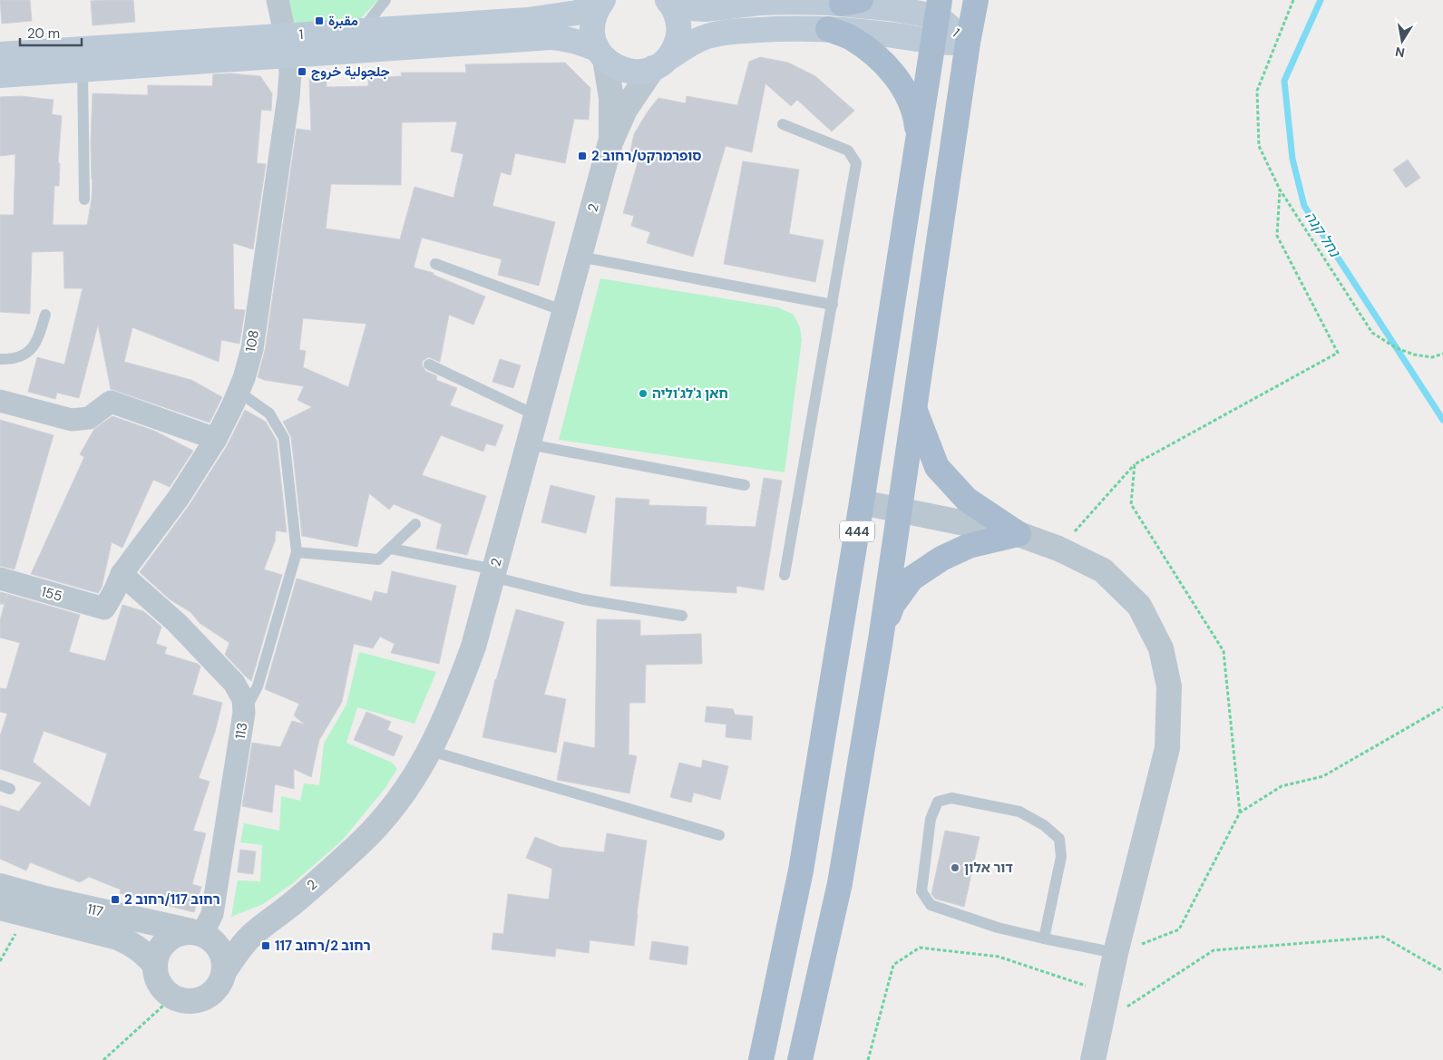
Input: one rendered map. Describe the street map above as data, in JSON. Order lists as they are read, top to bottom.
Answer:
{
  "streets": {
    "main road": ["1", "444"],
    "street": [
      "2",
      "108",
      "155",
      "113",
      "117"
    ]
  },
  "crossings": [
    ["1", "2"],
    ["1", "108"],
    ["1", "444"],
    ["2", "113"],
    ["2", "117"],
    ["108", "155"],
    ["108", "113"],
    ["113", "117"]
  ],
  "water": ["נחל קנה"],
  "places": {
    "transit": [
      "مقبرة",
      "جلجولية خروج",
      "סופרמרקט/רחוב 2",
      "רחוב 117/רחוב 2",
      "רחוב 2/רחוב 117"
    ],
    "other": ["חאן ג'לג'וליה", "דור אלון"]
  },
  "scale_bar": "20 m",
  "north": "bottom"
}
